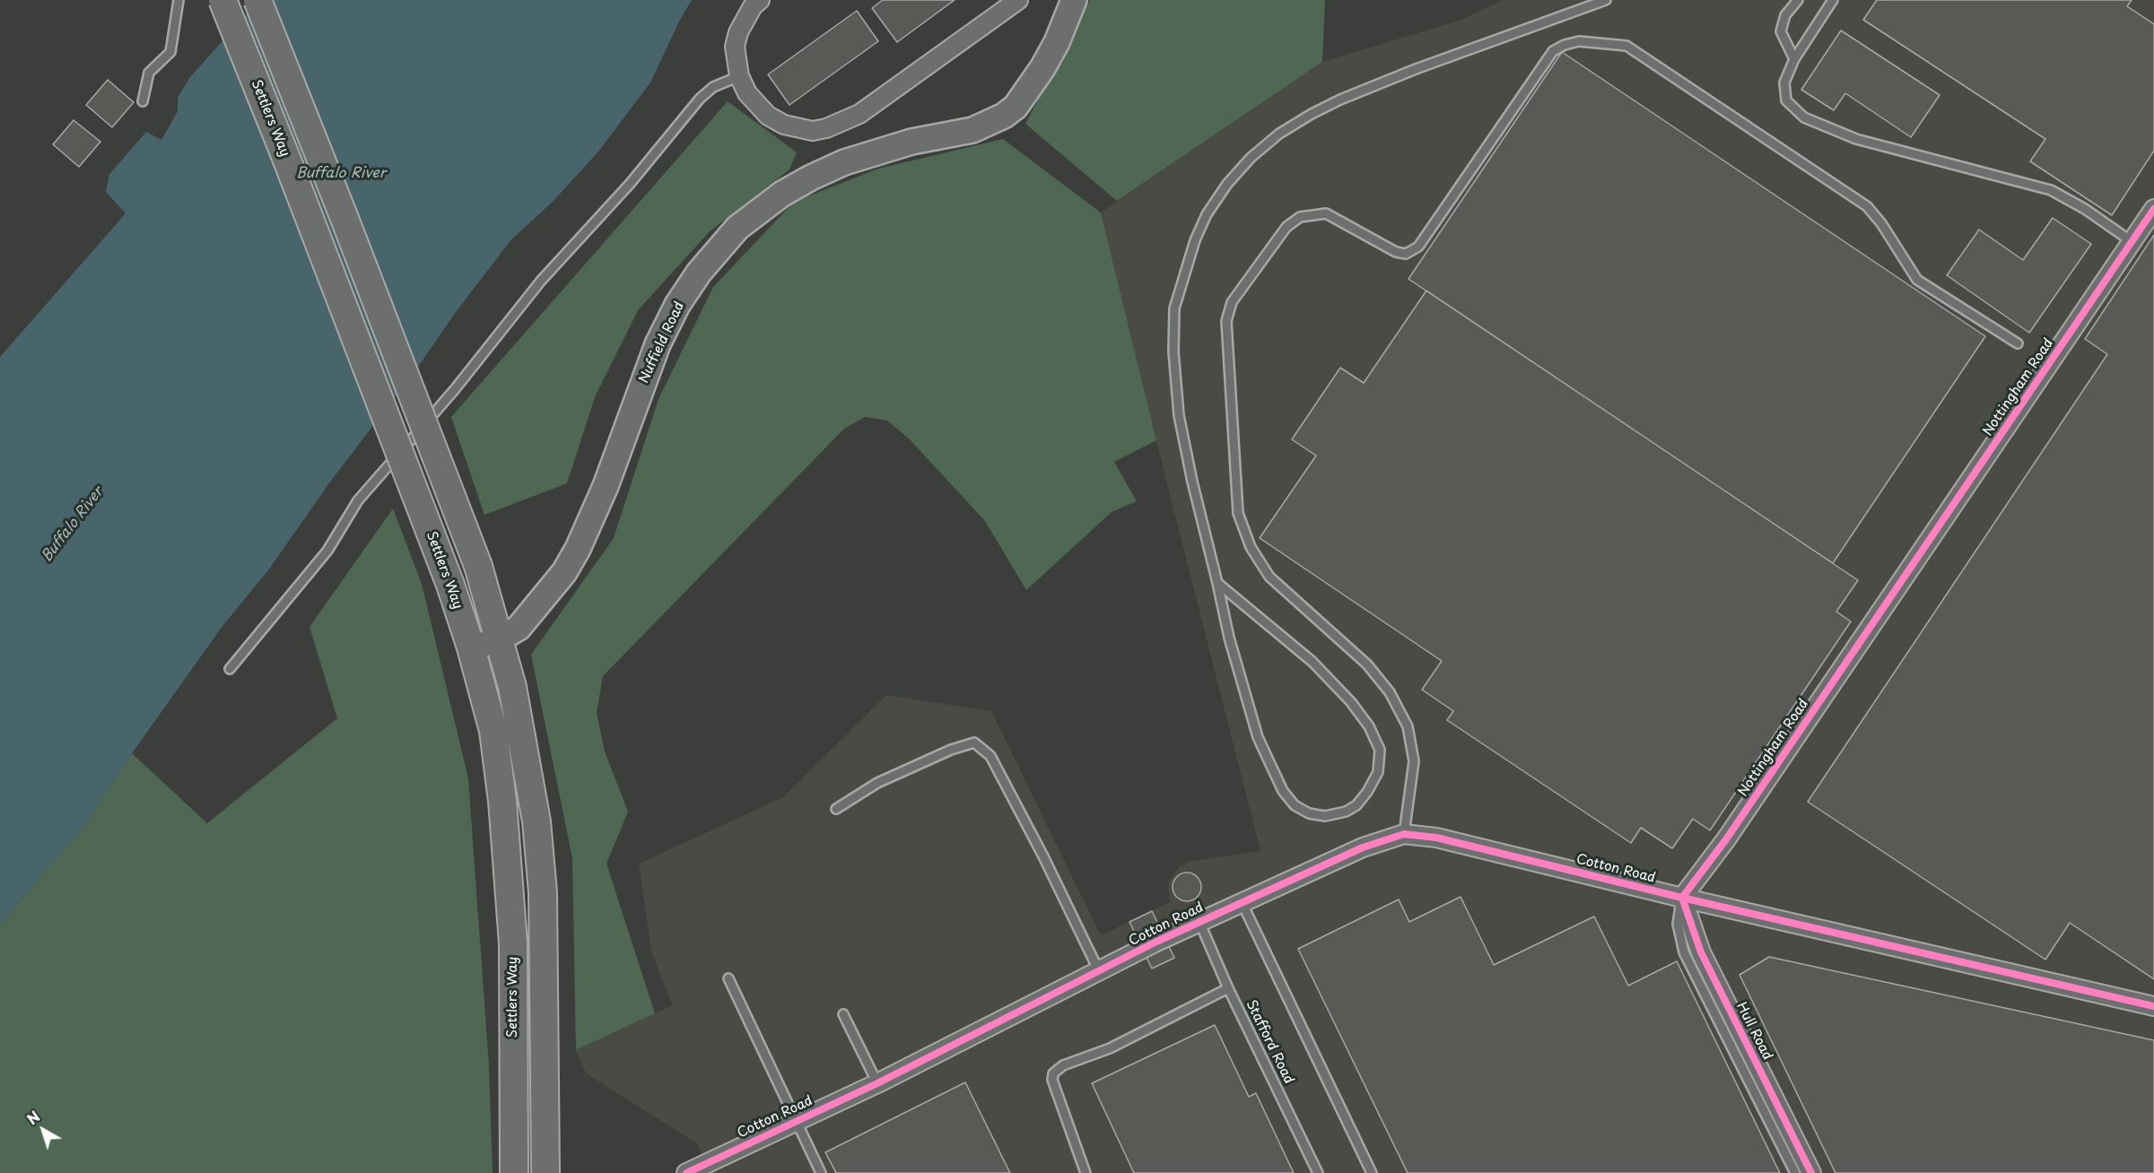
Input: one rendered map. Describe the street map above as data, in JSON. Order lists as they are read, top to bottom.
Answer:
{
  "streets": {
    "main road": ["Settlers Way"],
    "street": [
      "Nuffield Road",
      "Nottingham Road",
      "Cotton Road",
      "Hull Road"
    ],
    "lane": ["Stafford Road"]
  },
  "crossings": [
    ["Settlers Way", "Nuffield Road"],
    ["Nottingham Road", "Cotton Road"],
    ["Nottingham Road", "Hull Road"],
    ["Cotton Road", "Hull Road"],
    ["Cotton Road", "Stafford Road"]
  ],
  "water": ["Buffalo River"],
  "north": "top left"
}
